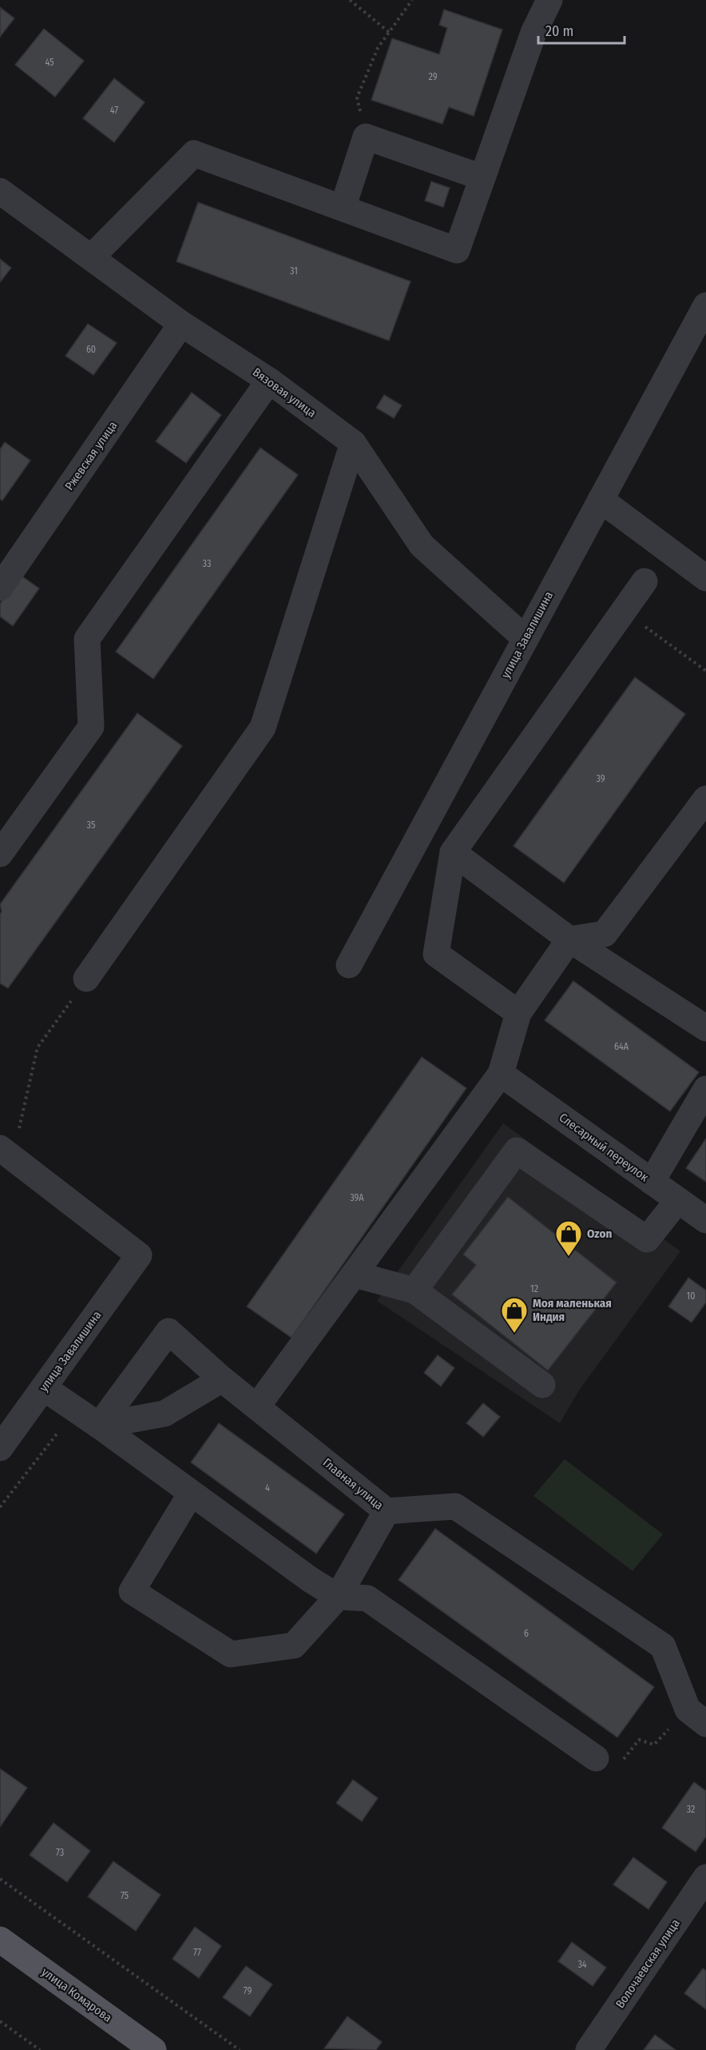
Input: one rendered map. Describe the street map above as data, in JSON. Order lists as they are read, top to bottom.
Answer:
{
  "streets": {
    "main road": ["улица Комарова"],
    "street": [
      "Вязовая улица",
      "Ржевская улица",
      "улица Завалишина",
      "Слесарный переулок",
      "Главная улица",
      "Волочаевская улица"
    ]
  },
  "crossings": [
    ["Вязовая улица", "Ржевская улица"],
    ["Вязовая улица", "улица Завалишина"]
  ],
  "places": {
    "shop": ["Ozon", "Моя маленькая Индия"]
  },
  "house_numbers": [
    "45",
    "29",
    "47",
    "31",
    "60",
    "33",
    "39",
    "35",
    "64А",
    "39А",
    "12",
    "10",
    "4",
    "6",
    "32",
    "73",
    "75",
    "77",
    "34",
    "79"
  ],
  "scale_bar": "20 m"
}
